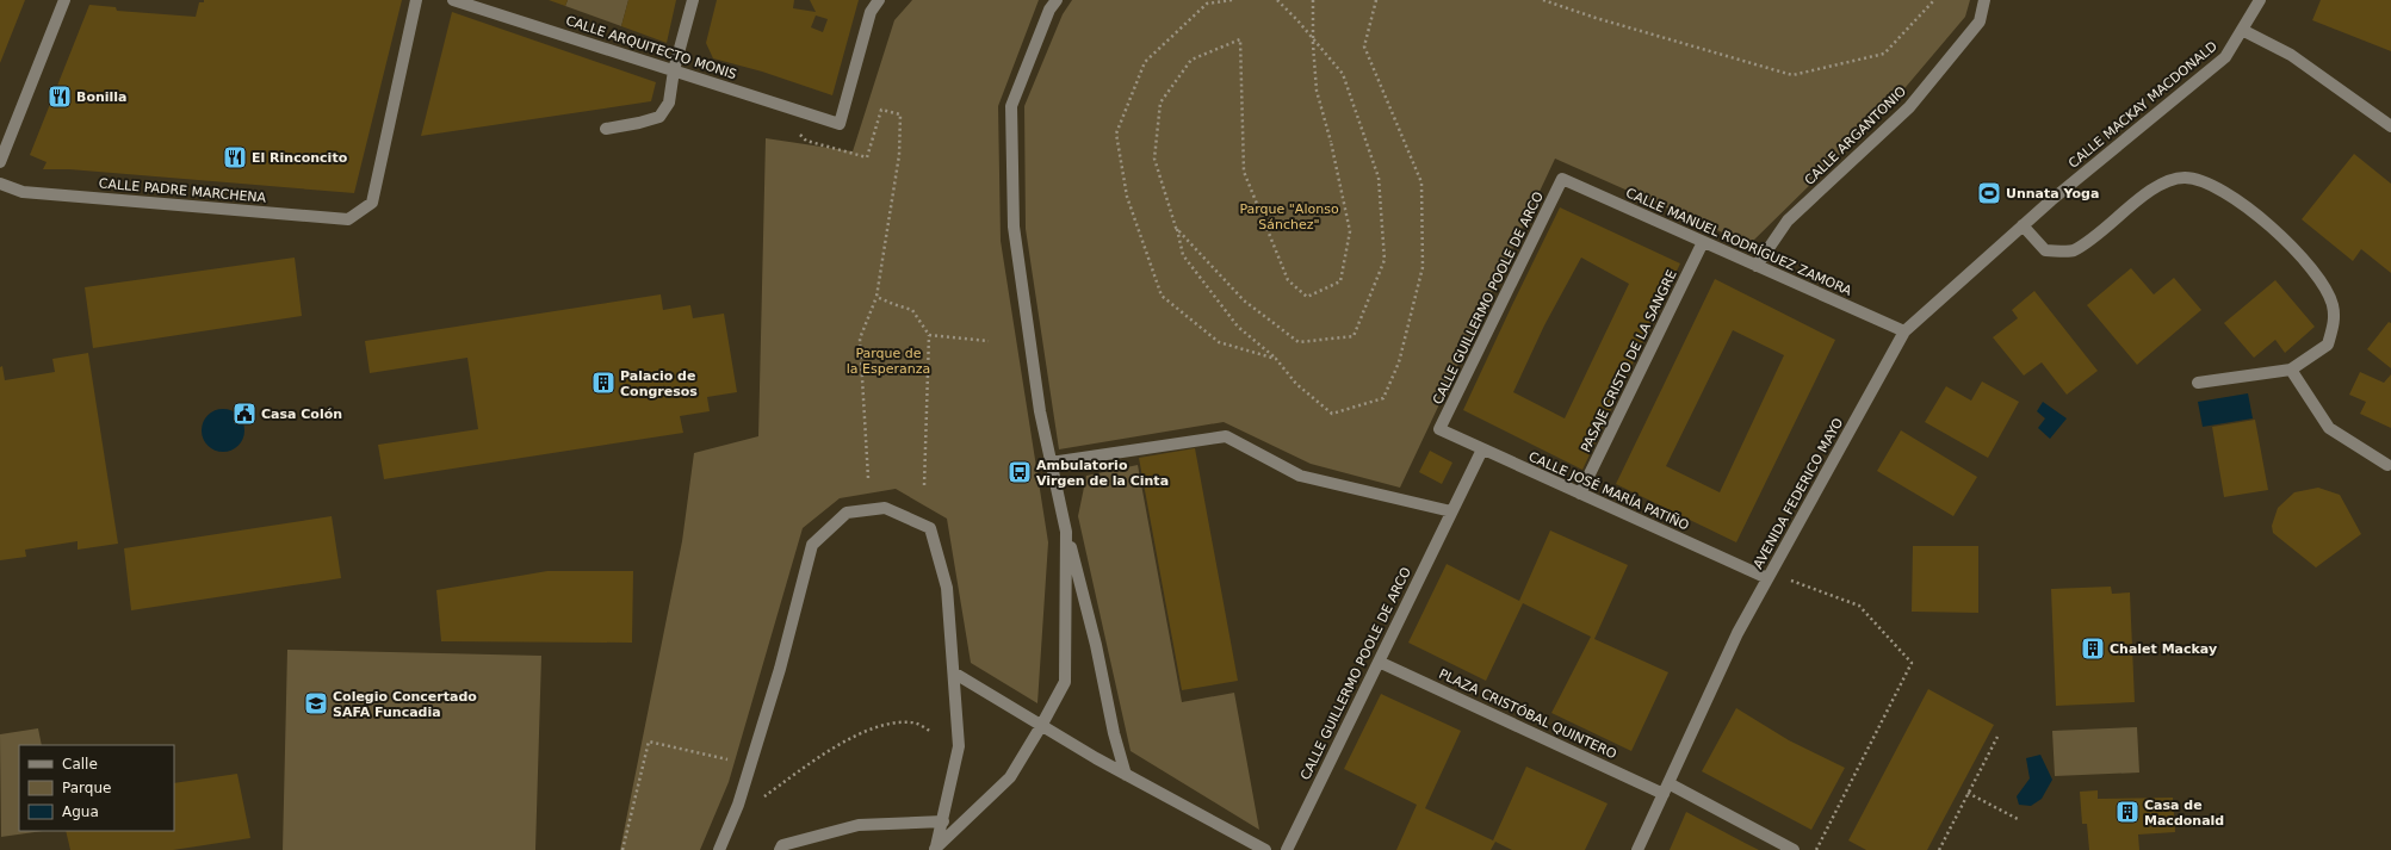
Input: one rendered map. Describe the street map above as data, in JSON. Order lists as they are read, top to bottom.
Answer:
{
  "streets": {
    "street": [
      "CALLE ARQUITECTO MONIS",
      "CALLE MACKAY MACDONALD",
      "CALLE ARGANTONIO",
      "CALLE PADRE MARCHENA",
      "CALLE MANUEL RODRÍGUEZ ZAMORA",
      "CALLE GUILLERMO POOLE DE ARCO",
      "PASAJE CRISTO DE LA SANGRE",
      "CALLE JOSÉ MARÍA PATIÑO",
      "AVENIDA FEDERICO MAYO",
      "PLAZA CRISTÓBAL QUINTERO"
    ]
  },
  "crossings": [
    ["CALLE MACKAY MACDONALD", "AVENIDA FEDERICO MAYO"],
    ["CALLE ARGANTONIO", "CALLE MANUEL RODRÍGUEZ ZAMORA"],
    ["CALLE MANUEL RODRÍGUEZ ZAMORA", "CALLE GUILLERMO POOLE DE ARCO"],
    ["CALLE MANUEL RODRÍGUEZ ZAMORA", "PASAJE CRISTO DE LA SANGRE"],
    ["CALLE MANUEL RODRÍGUEZ ZAMORA", "AVENIDA FEDERICO MAYO"],
    ["CALLE GUILLERMO POOLE DE ARCO", "CALLE JOSÉ MARÍA PATIÑO"],
    ["CALLE GUILLERMO POOLE DE ARCO", "PLAZA CRISTÓBAL QUINTERO"],
    ["PASAJE CRISTO DE LA SANGRE", "CALLE JOSÉ MARÍA PATIÑO"],
    ["CALLE JOSÉ MARÍA PATIÑO", "AVENIDA FEDERICO MAYO"],
    ["AVENIDA FEDERICO MAYO", "PLAZA CRISTÓBAL QUINTERO"]
  ],
  "parks": ["Parque \"Alonso Sánchez\"", "Parque de la Esperanza"],
  "places": {
    "restaurant": ["Bonilla", "El Rinconcito"],
    "sports": ["Unnata Yoga"],
    "building": ["Palacio de Congresos", "Chalet Mackay", "Casa de Macdonald"],
    "public building": ["Casa Colón"],
    "bus stop": ["Ambulatorio Virgen de la Cinta"],
    "school or university": ["Colegio Concertado SAFA Funcadia"]
  },
  "legend": ["Calle", "Parque", "Agua"]
}
